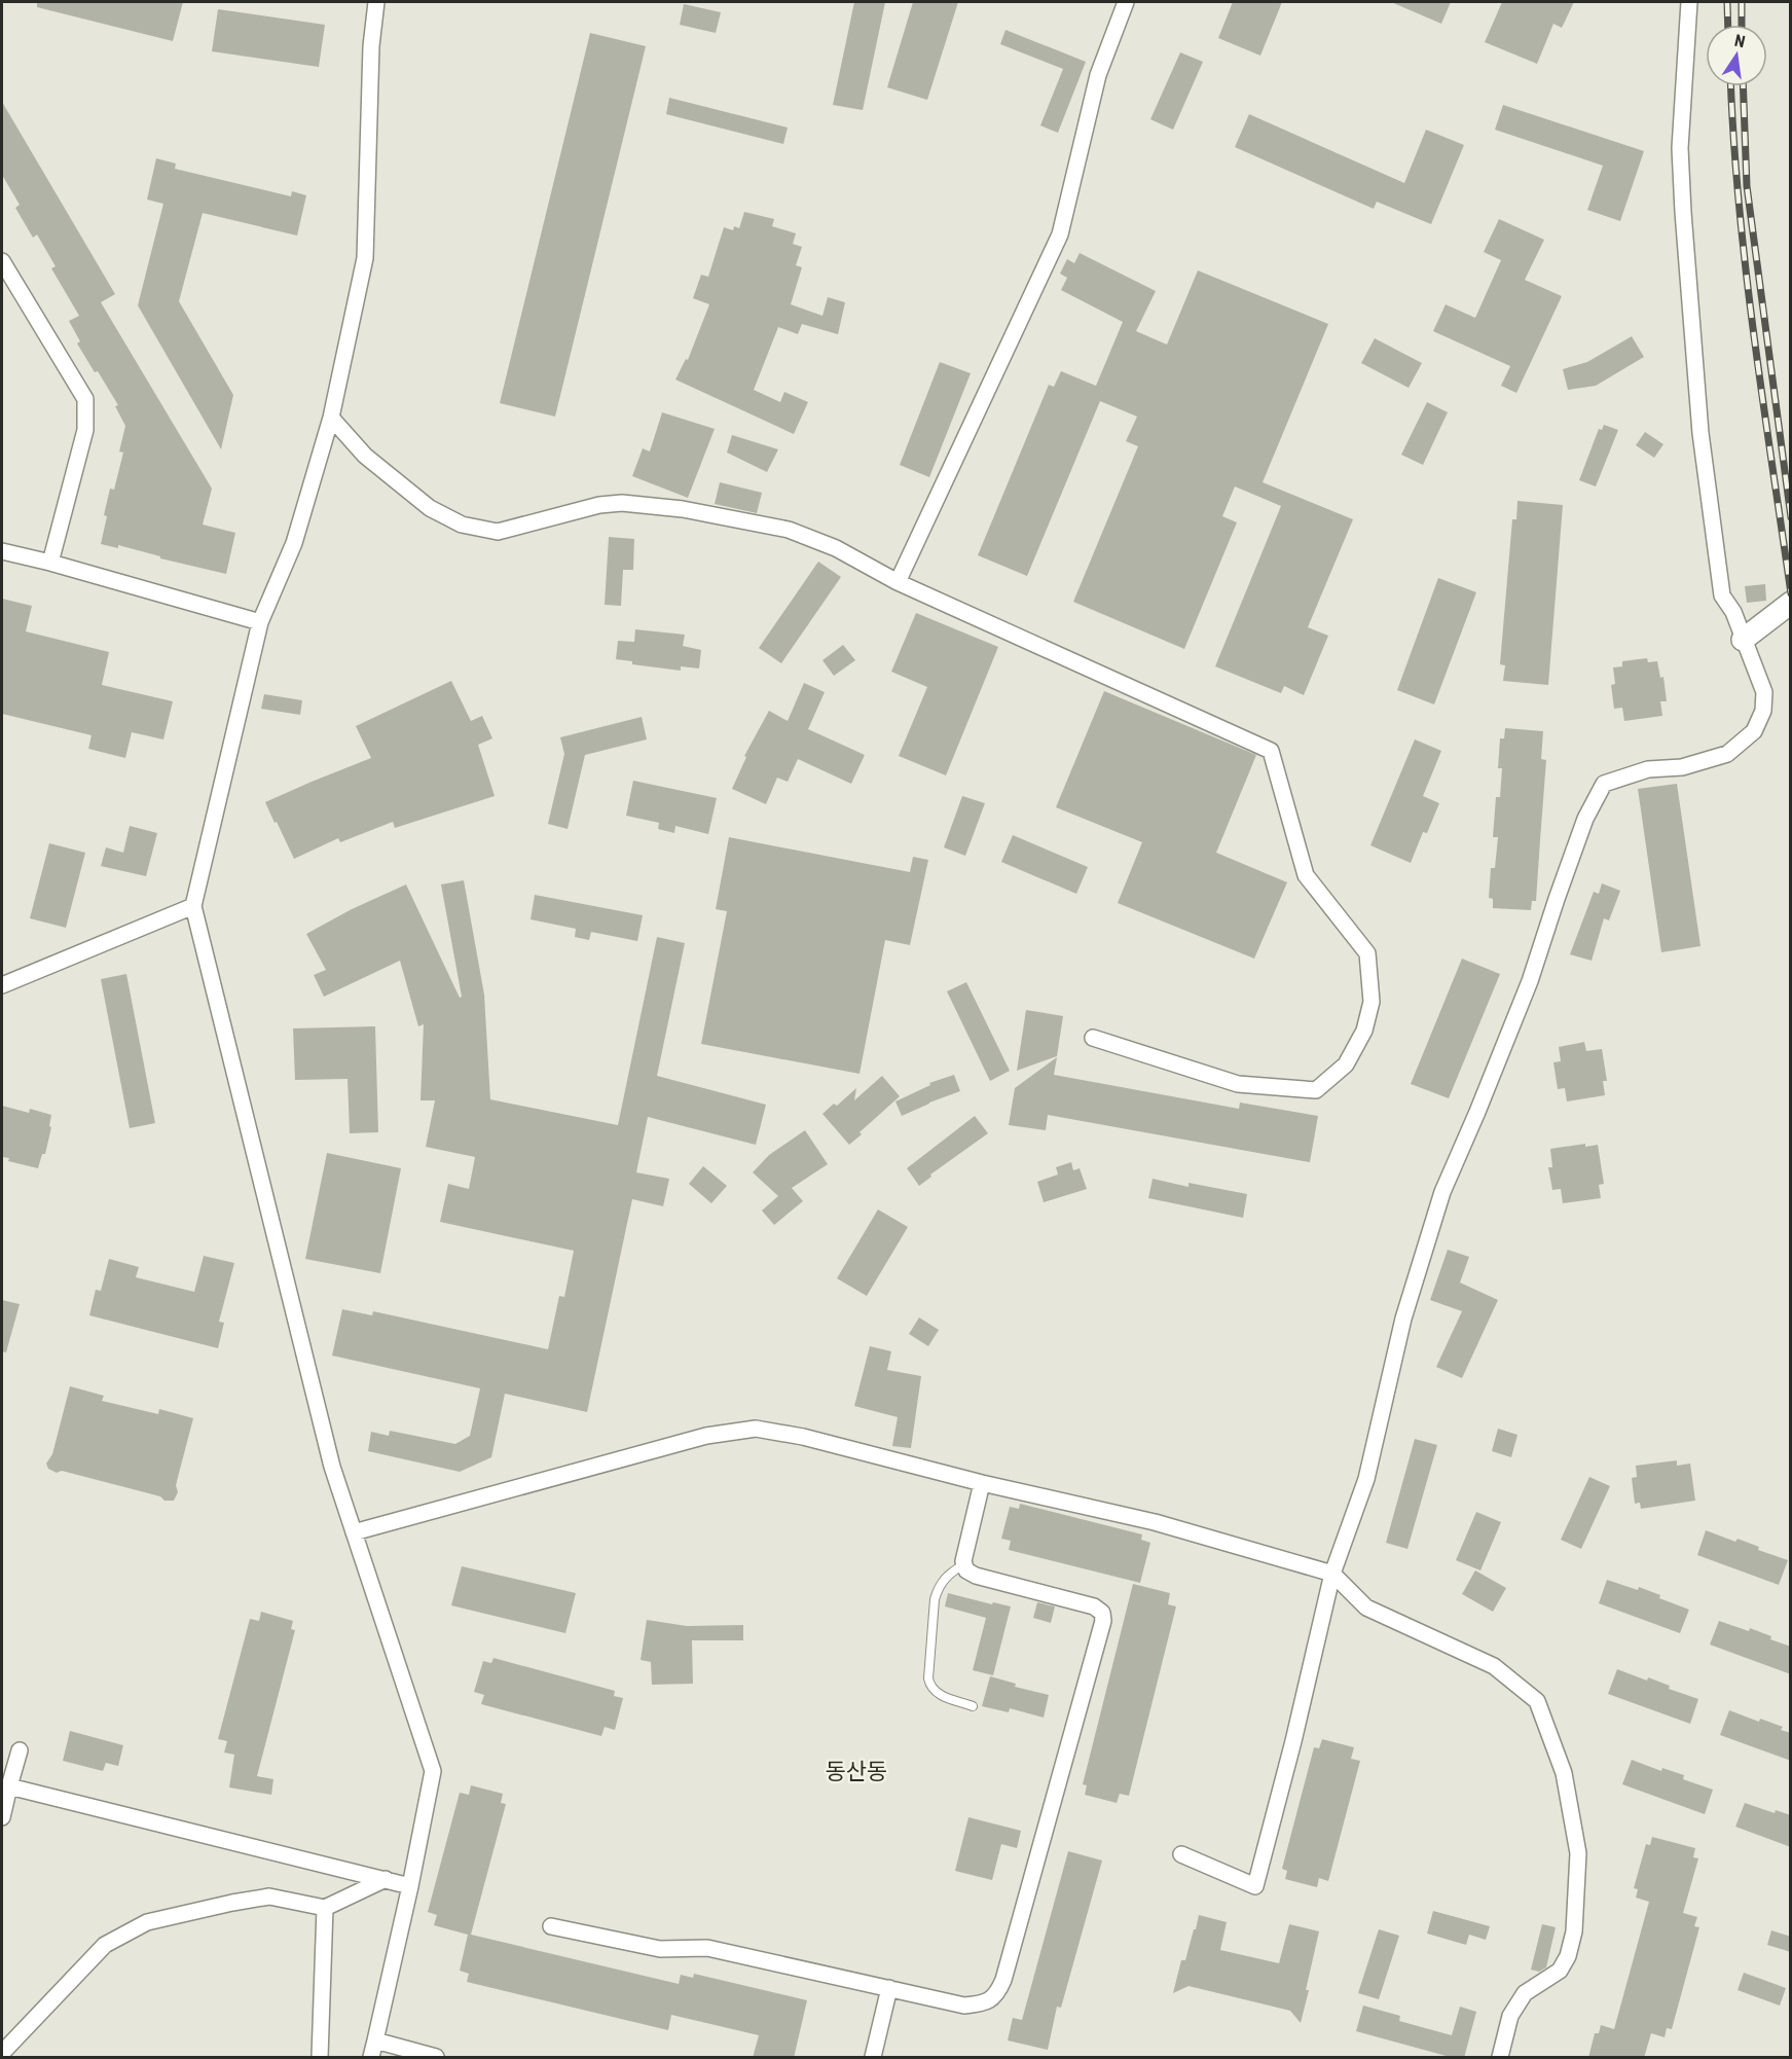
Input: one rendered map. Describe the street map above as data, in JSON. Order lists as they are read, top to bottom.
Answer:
{
  "districts": ["동산동"],
  "north": "top"
}
